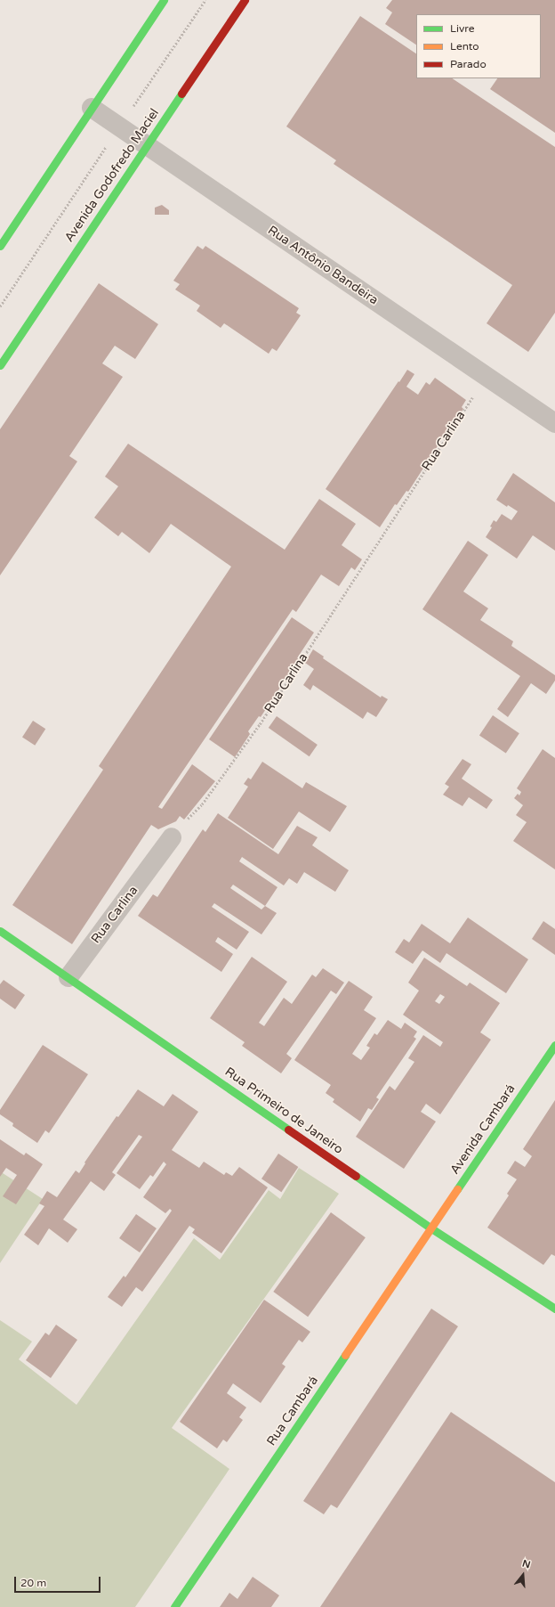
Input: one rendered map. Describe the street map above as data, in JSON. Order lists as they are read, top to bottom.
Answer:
{
  "streets": {
    "street": [
      "Avenida Godofredo Maciel",
      "Rua Antônio Bandeira",
      "Rua Carlina",
      "Rua Primeiro de Janeiro",
      "Avenida Cambará",
      "Rua Cambará"
    ]
  },
  "crossings": [
    ["Avenida Godofredo Maciel", "Rua Antônio Bandeira"],
    ["Rua Antônio Bandeira", "Rua Carlina"],
    ["Rua Carlina", "Rua Primeiro de Janeiro"],
    ["Rua Primeiro de Janeiro", "Avenida Cambará"],
    ["Rua Primeiro de Janeiro", "Rua Cambará"],
    ["Avenida Cambará", "Rua Cambará"]
  ],
  "legend": ["Livre", "Lento", "Parado"],
  "scale_bar": "20 m",
  "north": "top"
}
